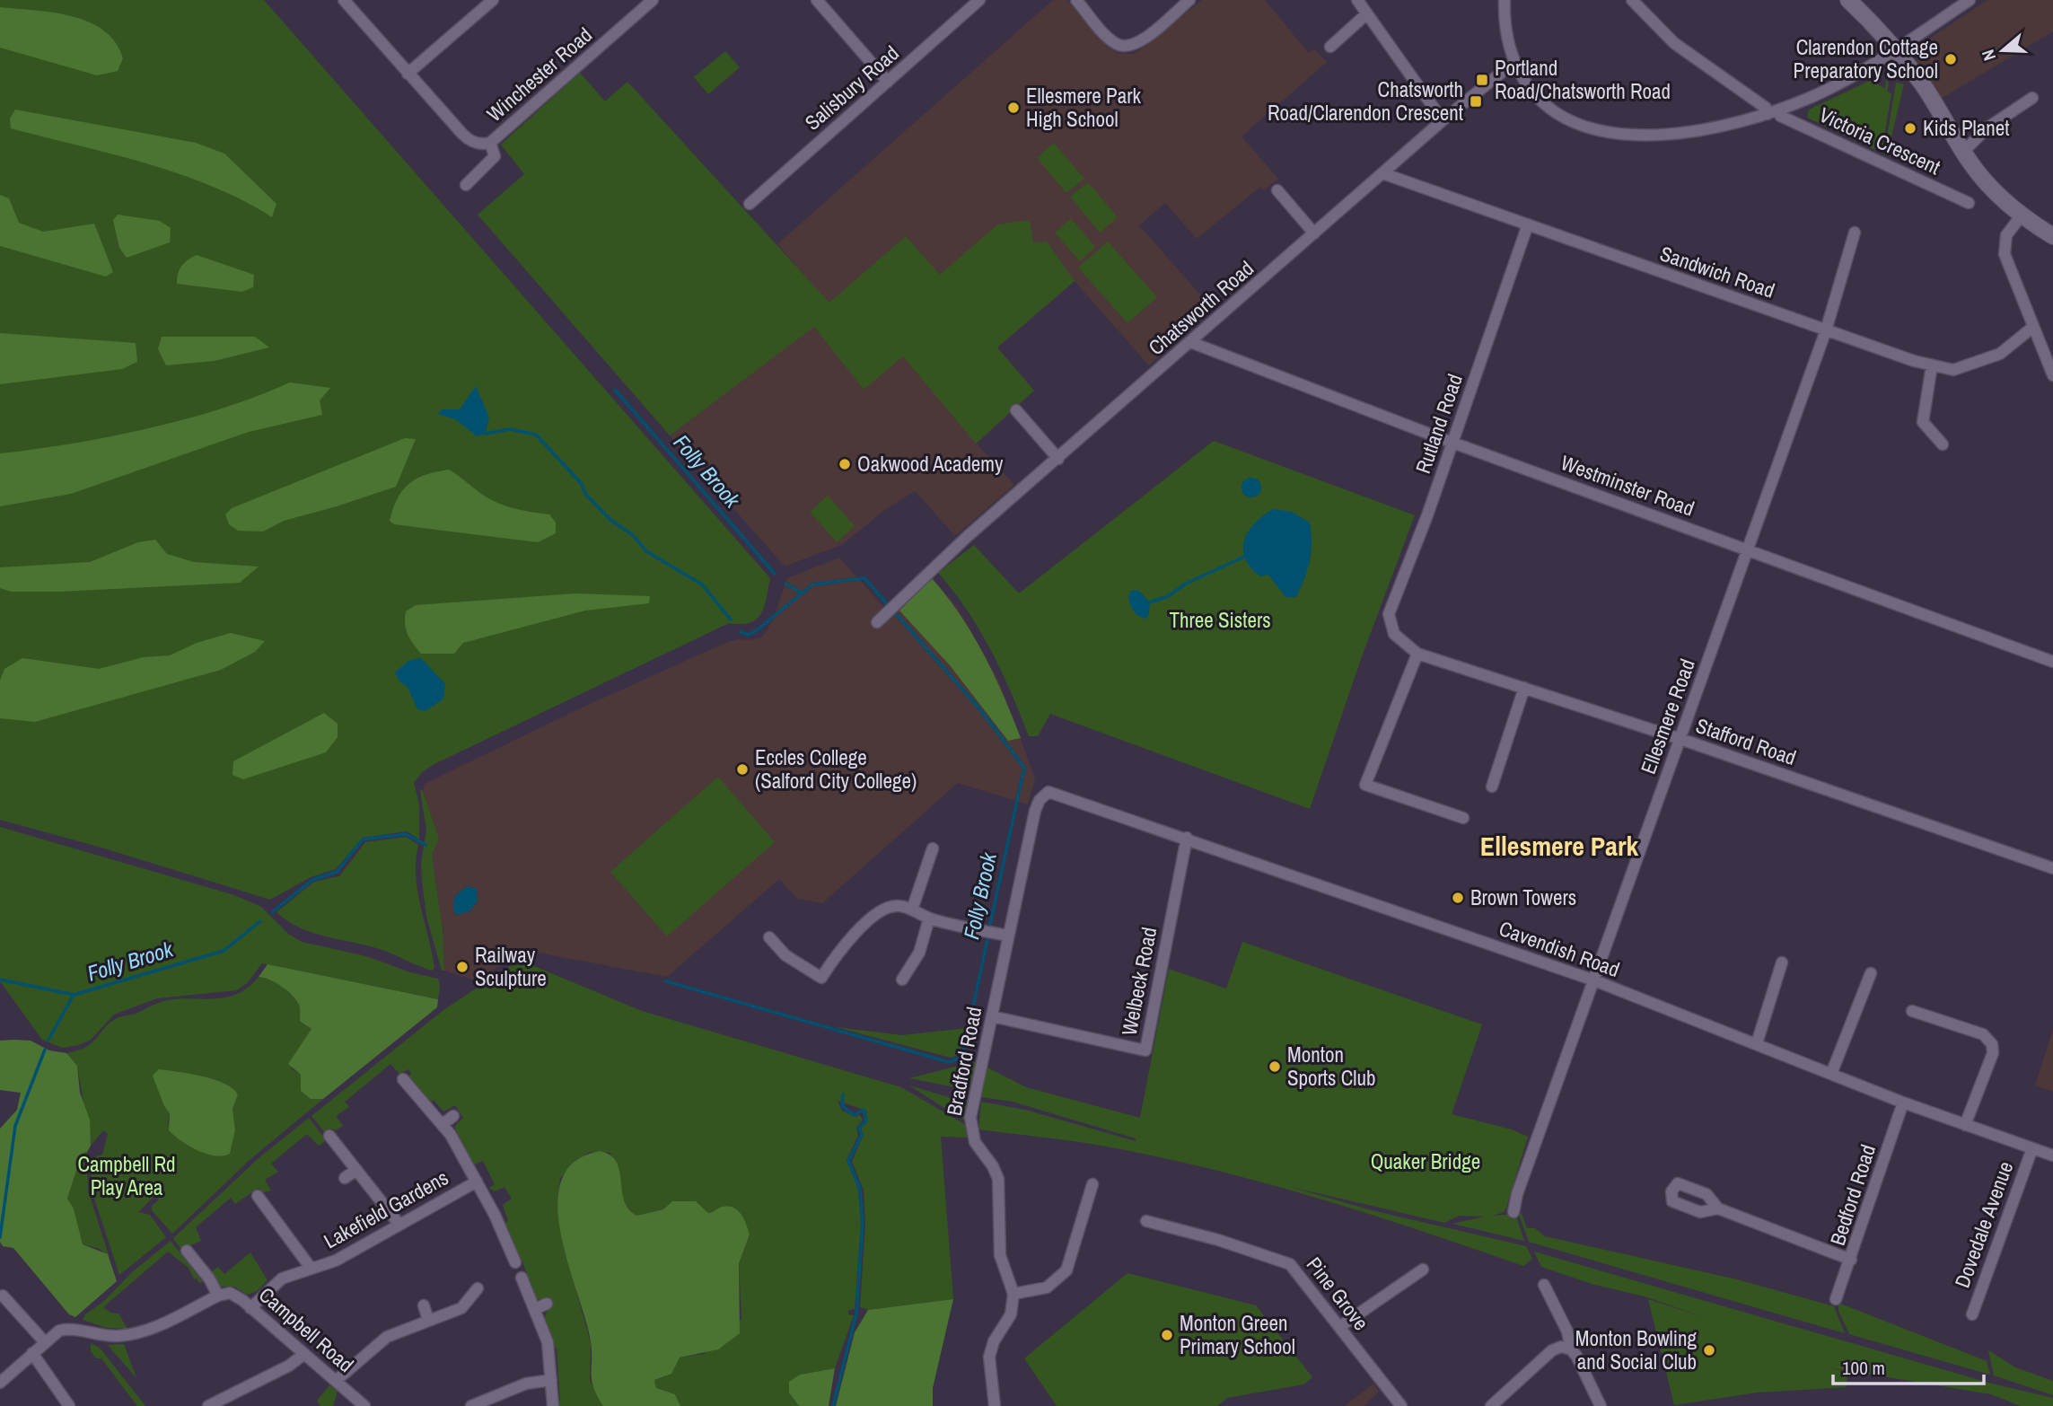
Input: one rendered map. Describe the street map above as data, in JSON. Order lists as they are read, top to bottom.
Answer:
{
  "streets": {
    "street": [
      "Winchester Road",
      "Salisbury Road",
      "Victoria Crescent",
      "Sandwich Road",
      "Chatsworth Road",
      "Rutland Road",
      "Westminster Road",
      "Ellesmere Road",
      "Stafford Road",
      "Cavendish Road",
      "Welbeck Road",
      "Bradford Road",
      "Bedford Road",
      "Lakefield Gardens",
      "Dovedale Avenue",
      "Pine Grove",
      "Campbell Road"
    ]
  },
  "crossings": [
    ["Sandwich Road", "Chatsworth Road"],
    ["Sandwich Road", "Rutland Road"],
    ["Sandwich Road", "Ellesmere Road"],
    ["Chatsworth Road", "Westminster Road"],
    ["Rutland Road", "Westminster Road"],
    ["Rutland Road", "Stafford Road"],
    ["Westminster Road", "Ellesmere Road"],
    ["Ellesmere Road", "Stafford Road"],
    ["Ellesmere Road", "Cavendish Road"],
    ["Cavendish Road", "Welbeck Road"],
    ["Cavendish Road", "Bradford Road"],
    ["Cavendish Road", "Bedford Road"],
    ["Cavendish Road", "Dovedale Avenue"],
    ["Welbeck Road", "Bradford Road"],
    ["Lakefield Gardens", "Campbell Road"]
  ],
  "districts": ["Ellesmere Park"],
  "water": ["Folly Brook"],
  "parks": ["Three Sisters", "Quaker Bridge", "Campbell Rd Play Area"],
  "places": {
    "other": [
      "Clarendon Cottage Preparatory School",
      "Ellesmere Park High School",
      "Kids Planet",
      "Oakwood Academy",
      "Eccles College (Salford City College)",
      "Brown Towers",
      "Railway Sculpture",
      "Monton Sports Club",
      "Monton Green Primary School",
      "Monton Bowling and Social Club"
    ],
    "transit": ["Portland Road/Chatsworth Road", "Chatsworth Road/Clarendon Crescent"]
  },
  "scale_bar": "100 m",
  "north": "left"
}
